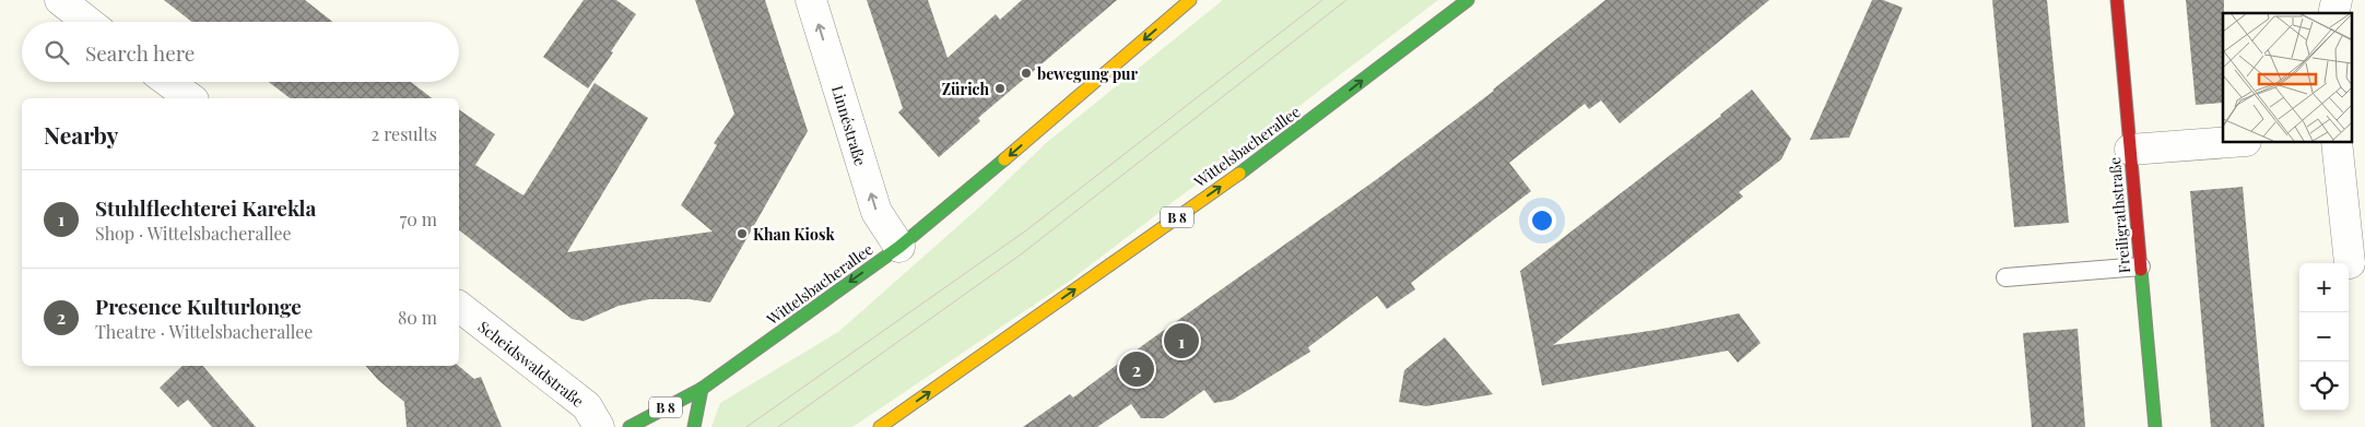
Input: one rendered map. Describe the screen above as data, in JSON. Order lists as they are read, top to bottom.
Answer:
{
  "streets": {
    "main road": ["Wittelsbacherallee", "Freiligrathstraße", "B 8"],
    "street": ["Linnéstraße", "Scheidswaldstraße"]
  },
  "crossings": [
    ["Linnéstraße", "Wittelsbacherallee"]
  ],
  "one_way": ["Linnéstraße"],
  "places": ["bewegung pur", "Zürich", "Khan Kiosk"],
  "page": {
    "search": "Search here",
    "heading": ["Nearby", "2 results"],
    "list": [
      {
        "mark": "1",
        "name": "Stuhlflechterei Karekla",
        "note": "Shop · Wittelsbacherallee",
        "value": "70 m"
      },
      {
        "mark": "2",
        "name": "Presence Kulturlonge",
        "note": "Theatre · Wittelsbacherallee",
        "value": "80 m"
      }
    ],
    "map_buttons": ["+", "−"],
    "pins": ["1", "2"]
  }
}
